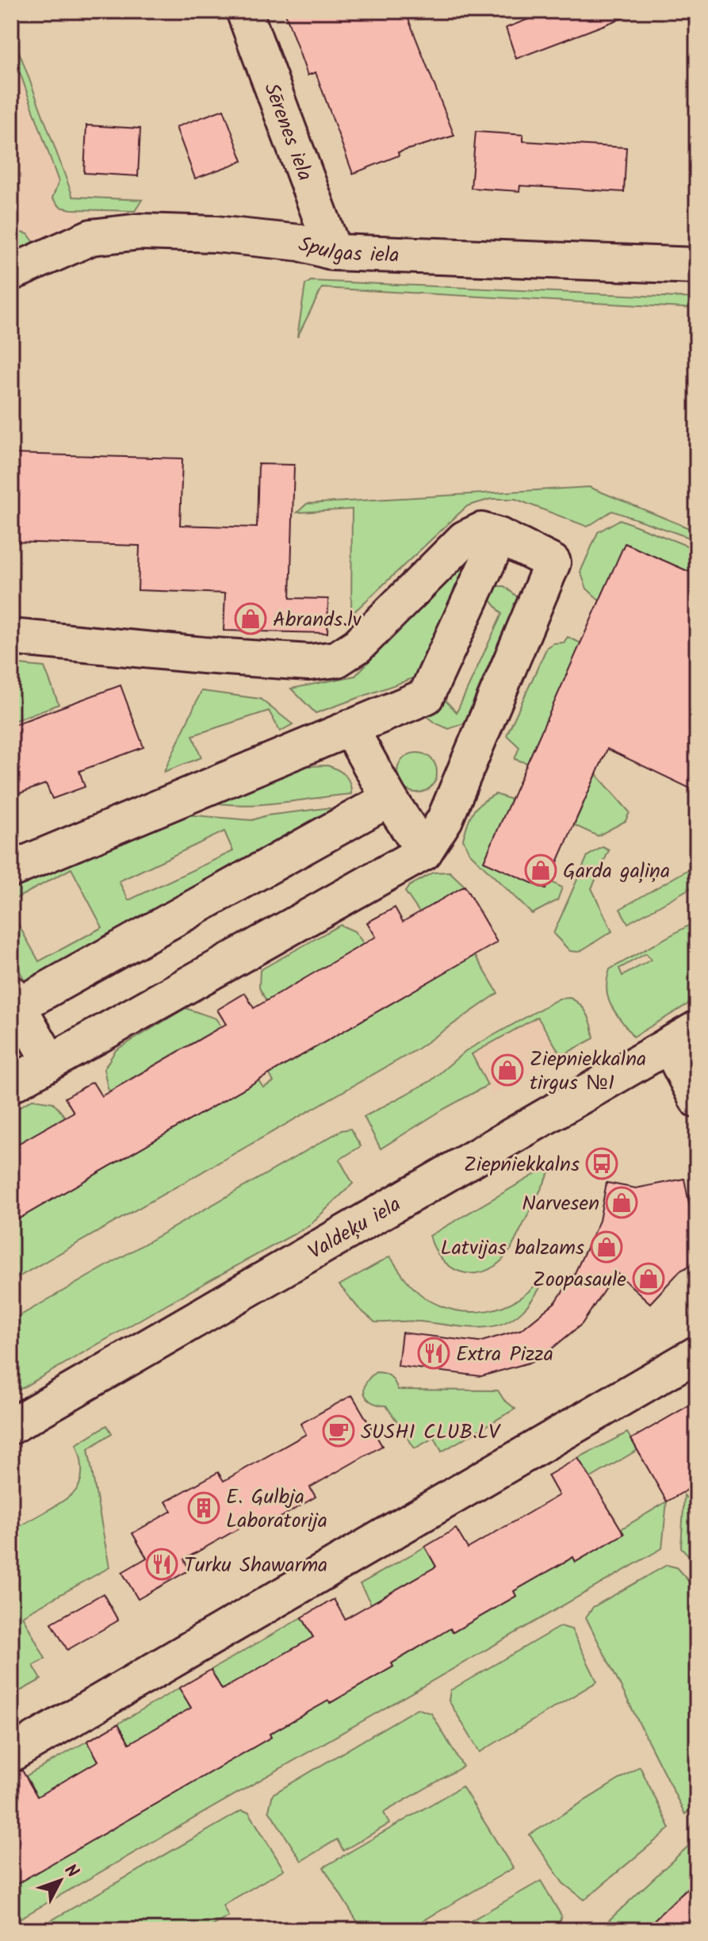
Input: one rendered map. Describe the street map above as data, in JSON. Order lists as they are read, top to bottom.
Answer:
{
  "streets": {
    "street": ["Sērenes iela", "Spulgas iela", "Valdeķu iela"]
  },
  "crossings": [
    ["Sērenes iela", "Spulgas iela"]
  ],
  "places": {
    "shop": [
      "Abrands.lv",
      "Garda gaļiņa",
      "Ziepniekkalna tirgus №1",
      "Narvesen",
      "Latvijas balzams",
      "Zoopasaule"
    ],
    "bus stop": ["Ziepniekkalns"],
    "restaurant": ["Extra Pizza", "Turku Shawarma"],
    "cafe": ["SUSHI CLUB.LV"],
    "building": ["E. Gulbja Laboratorija"]
  },
  "north": "top right"
}
